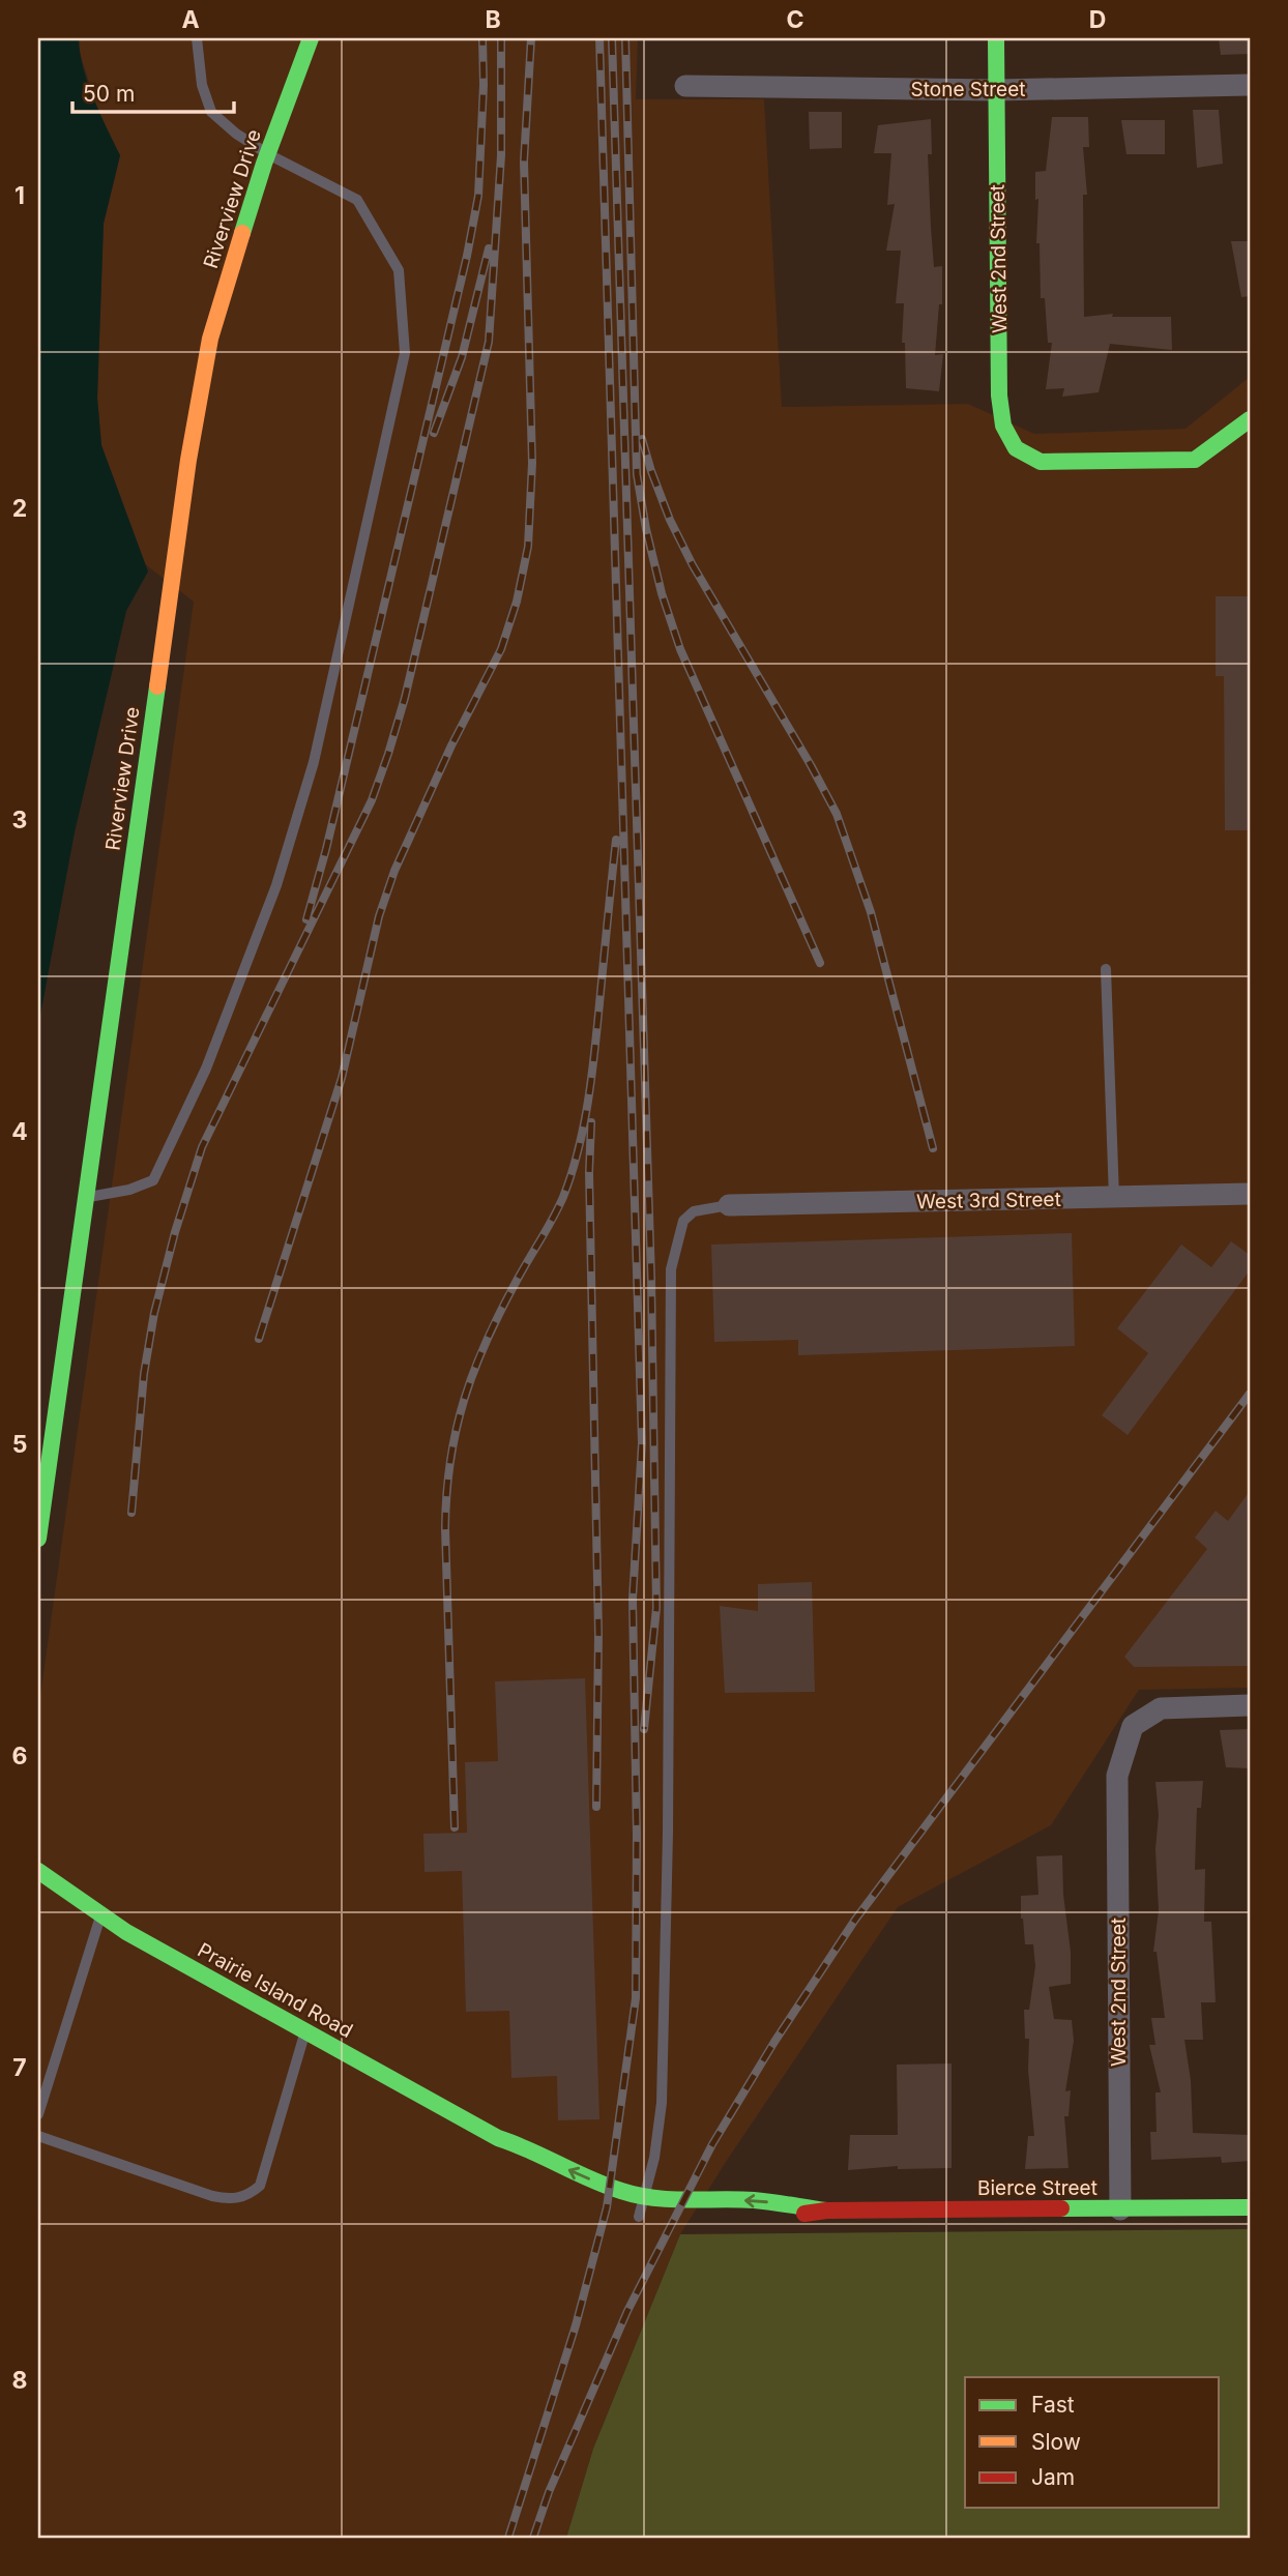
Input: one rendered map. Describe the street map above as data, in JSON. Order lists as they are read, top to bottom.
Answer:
{
  "streets": {
    "street": [
      "Stone Street",
      "Riverview Drive",
      "West 2nd Street",
      "West 3rd Street",
      "Prairie Island Road",
      "Bierce Street"
    ]
  },
  "crossings": [
    ["Stone Street", "West 2nd Street"],
    ["West 2nd Street", "Bierce Street"],
    ["Prairie Island Road", "Bierce Street"]
  ],
  "legend": ["Fast", "Slow", "Jam"],
  "scale_bar": "50 m",
  "grid": {
    "columns": [
      "A",
      "B",
      "C",
      "D"
    ],
    "rows": [
      "1",
      "2",
      "3",
      "4",
      "5",
      "6",
      "7",
      "8"
    ]
  }
}
